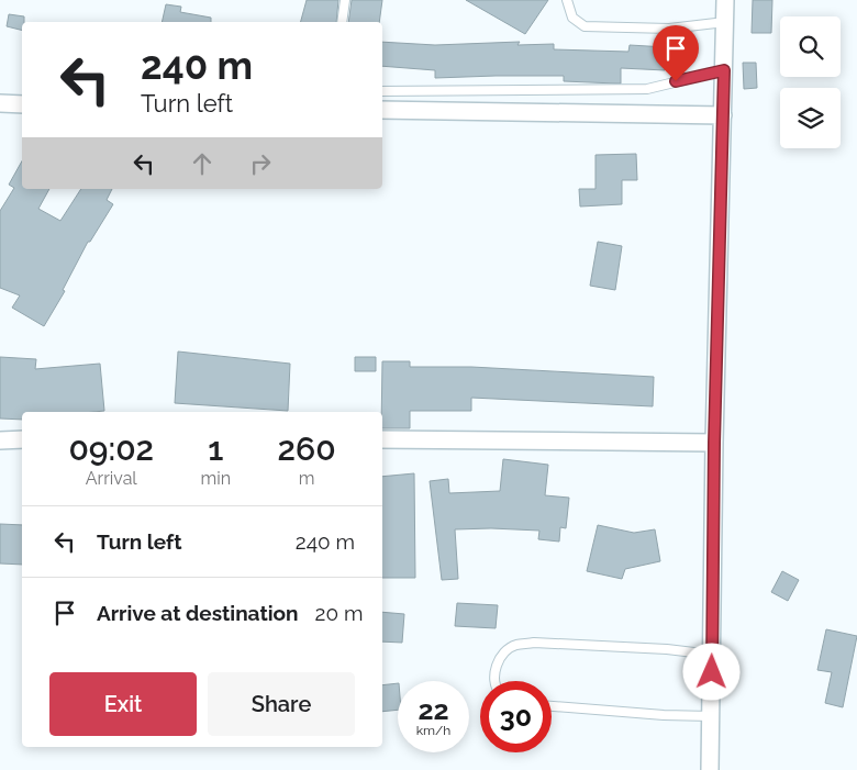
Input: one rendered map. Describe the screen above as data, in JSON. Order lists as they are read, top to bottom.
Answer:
{
  "page": {
    "turn": ["240 m", "Turn left"],
    "eta": [
      "09:02",
      "Arrival",
      "1",
      "min",
      "260",
      "m"
    ],
    "list": [
      {
        "name": "Turn left",
        "value": "240 m"
      },
      {
        "name": "Arrive at destination",
        "value": "20 m"
      }
    ],
    "buttons": ["Exit", "Share"],
    "speed": "22 km/h",
    "limit": "30"
  }
}
